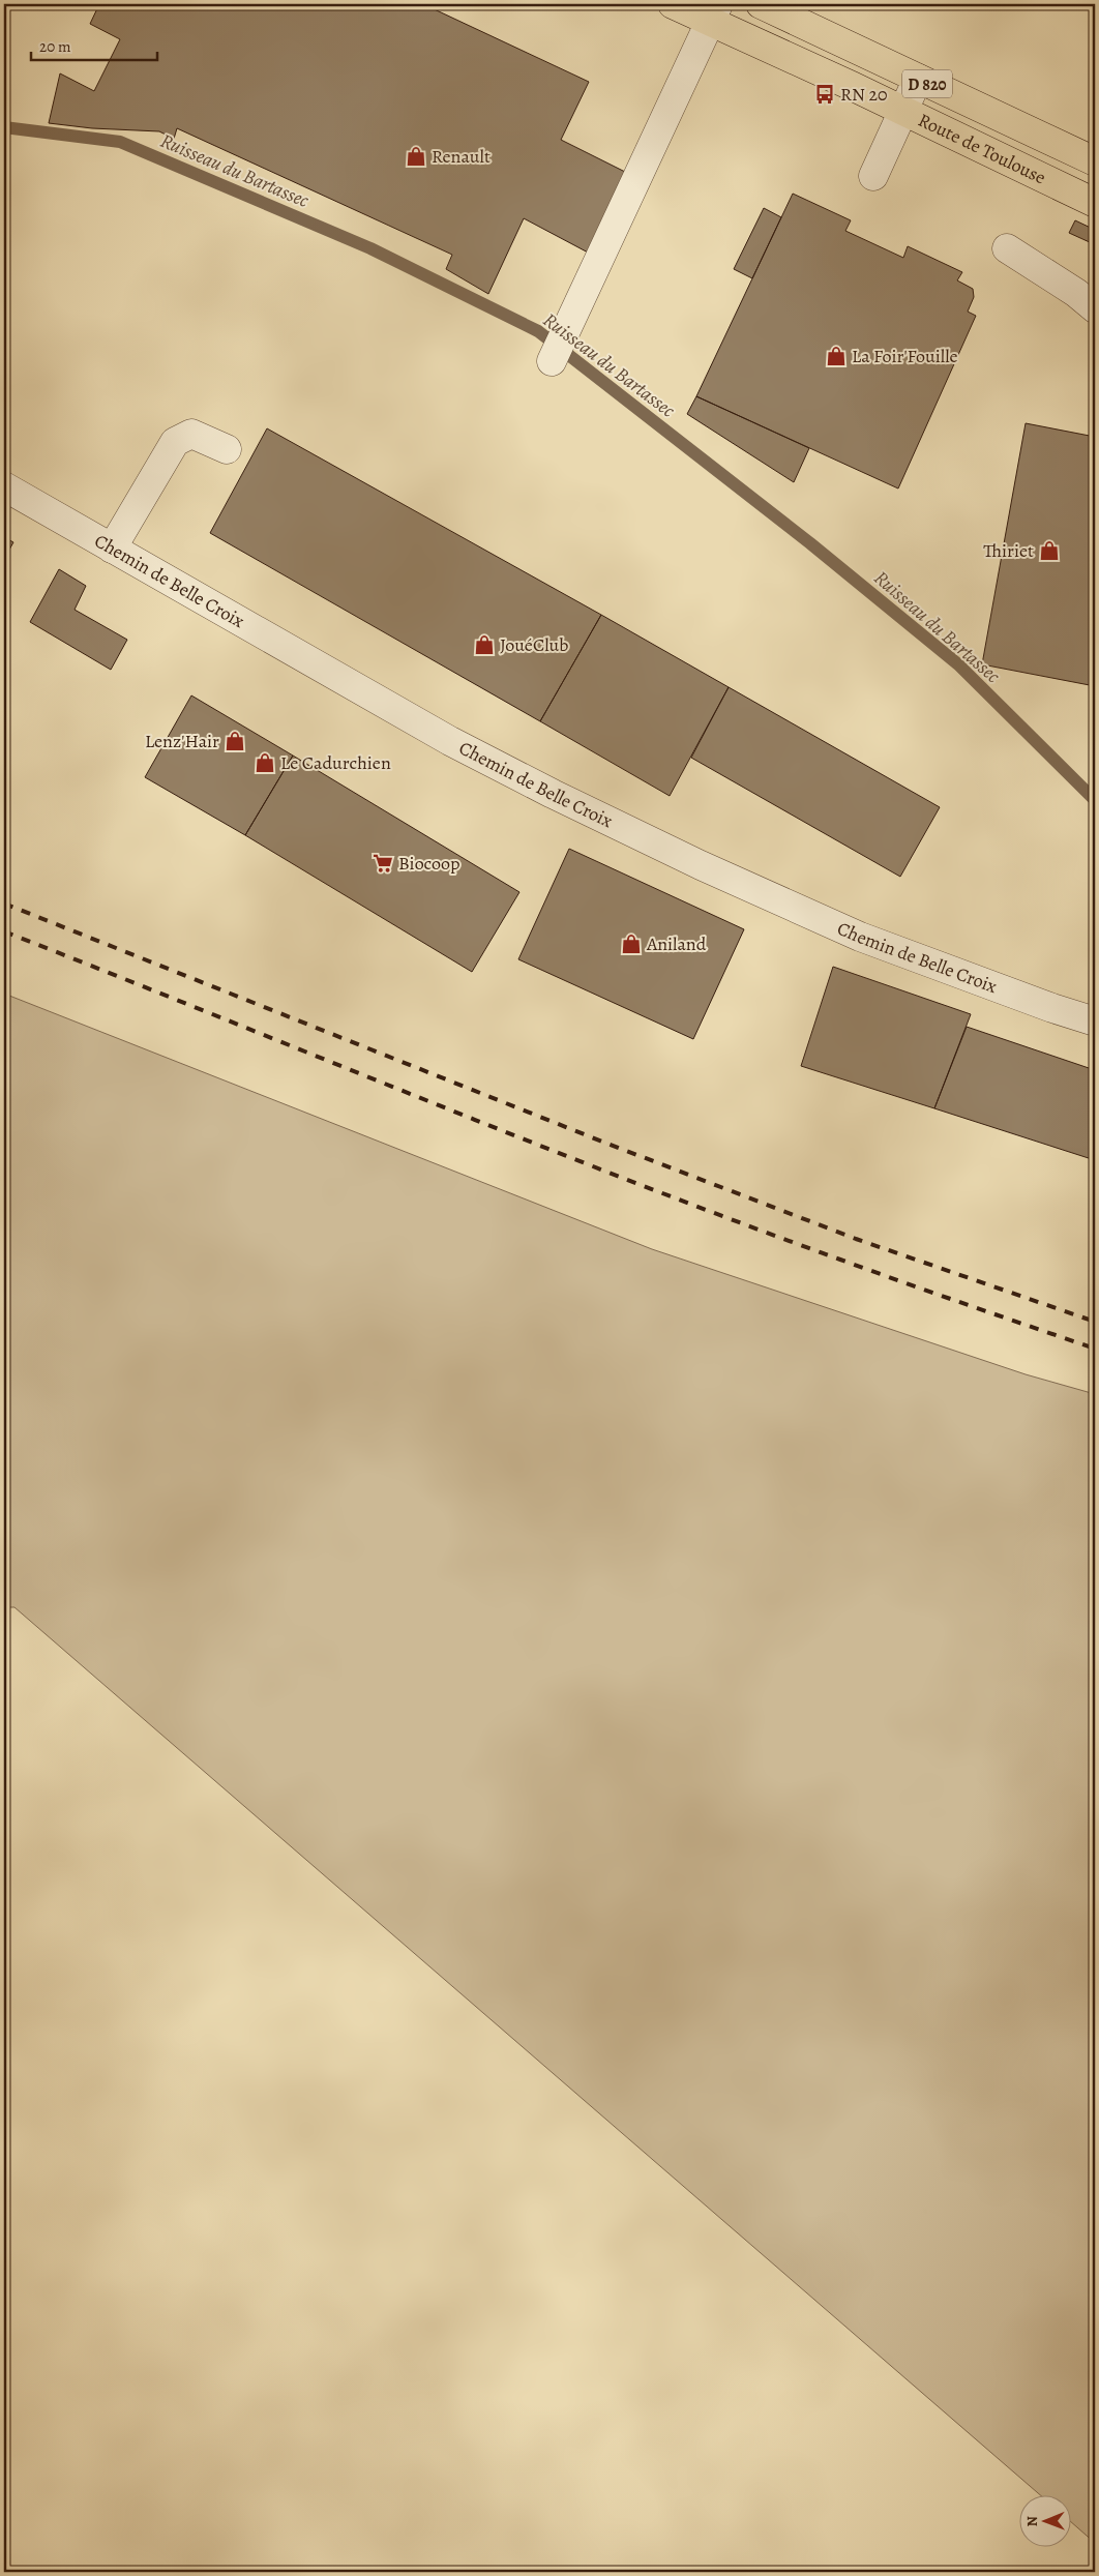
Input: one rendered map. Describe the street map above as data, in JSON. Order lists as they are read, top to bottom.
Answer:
{
  "streets": {
    "main road": ["D 820", "Route de Toulouse"],
    "street": ["Chemin de Belle Croix"]
  },
  "water": ["Ruisseau du Bartassec"],
  "places": {
    "bus stop": ["RN 20"],
    "shop": [
      "Renault",
      "La Foir'Fouille",
      "Thiriet",
      "JouéClub",
      "Lenz'Hair",
      "Le Cadurchien",
      "Aniland"
    ],
    "supermarket": ["Biocoop"]
  },
  "scale_bar": "20 m",
  "north": "left"
}
